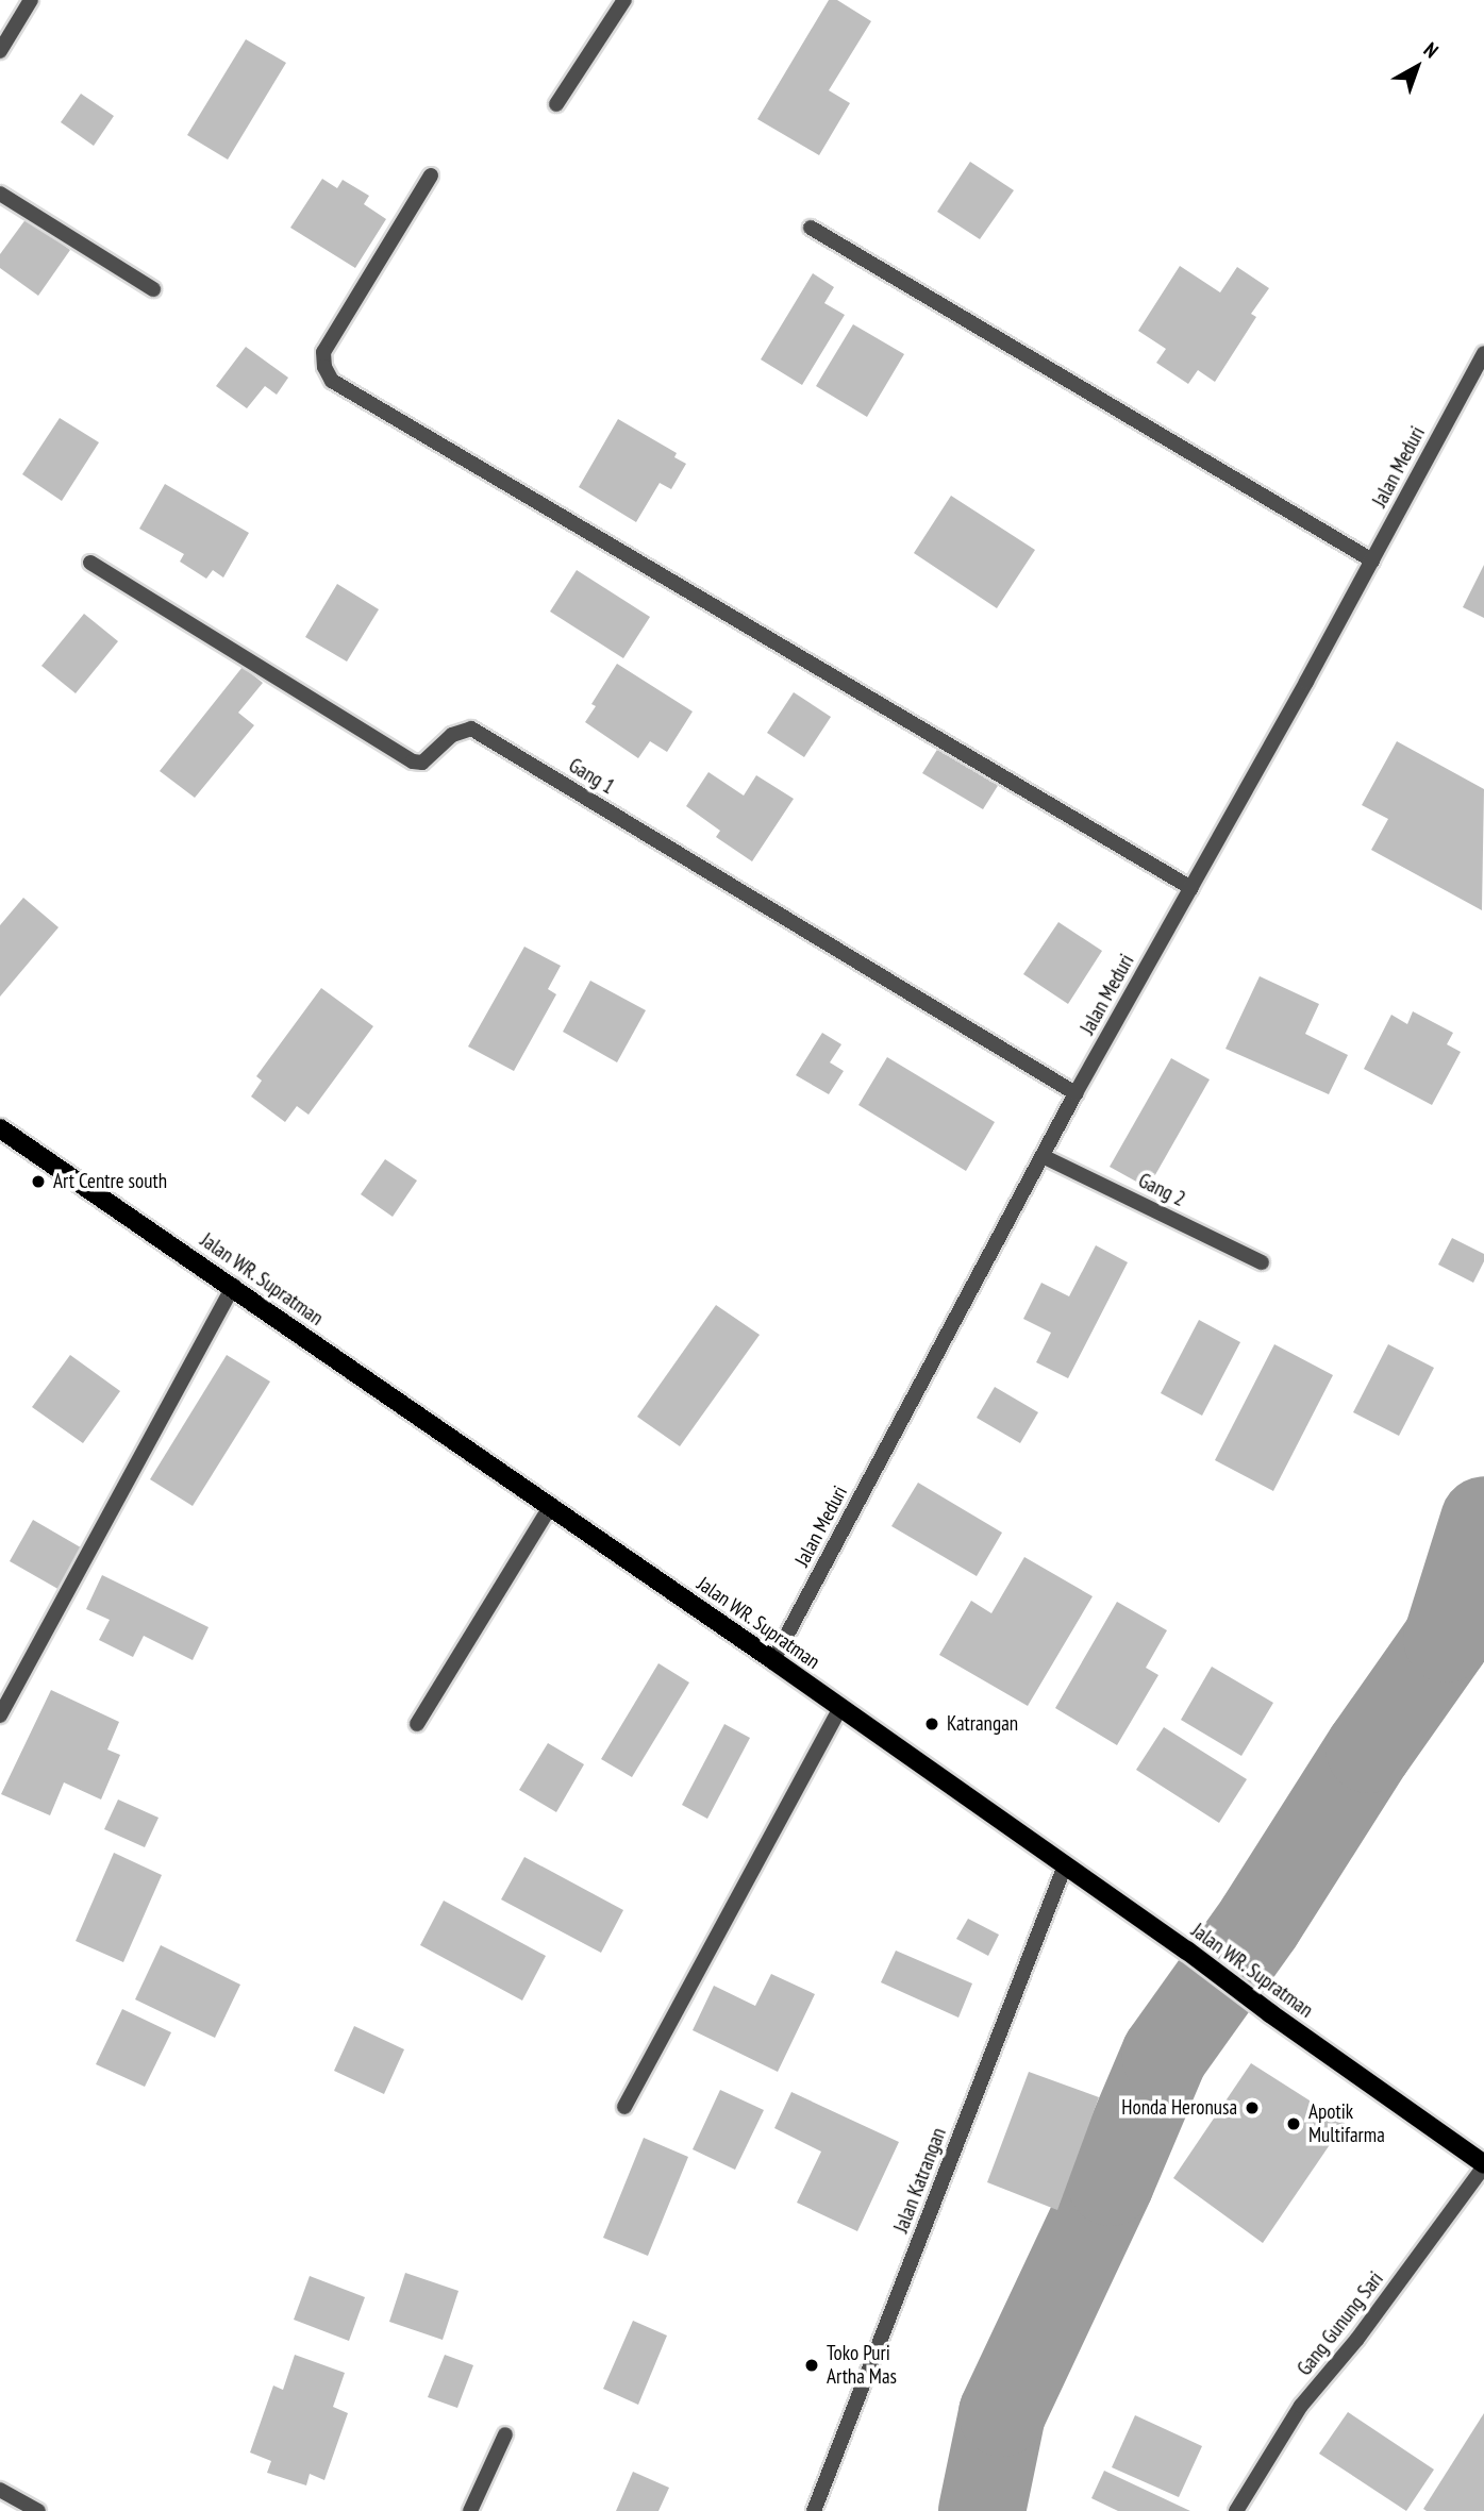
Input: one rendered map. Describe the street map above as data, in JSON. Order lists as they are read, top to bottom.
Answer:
{
  "streets": {
    "main road": ["Jalan WR. Supratman"],
    "street": [
      "Jalan Meduri",
      "Gang 1",
      "Gang 2",
      "Jalan Katrangan",
      "Gang Gunung Sari"
    ]
  },
  "crossings": [
    ["Jalan Meduri", "Gang 1"],
    ["Jalan Meduri", "Gang 2"],
    ["Jalan Meduri", "Jalan WR. Supratman"],
    ["Jalan WR. Supratman", "Jalan Katrangan"],
    ["Jalan WR. Supratman", "Gang Gunung Sari"]
  ],
  "places": [
    "Art Centre south",
    "Katrangan",
    "Honda Heronusa",
    "Apotik Multifarma",
    "Toko Puri Artha Mas"
  ],
  "north": "top right"
}
